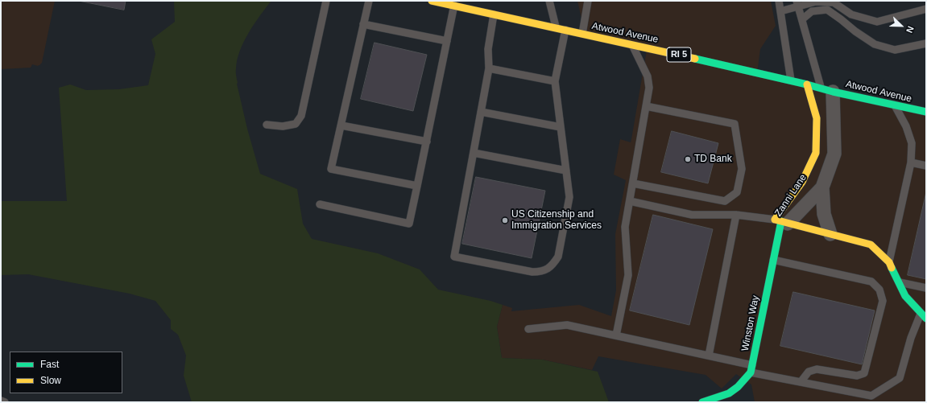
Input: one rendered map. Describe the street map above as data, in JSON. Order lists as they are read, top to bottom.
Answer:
{
  "streets": {
    "street": [
      "Atwood Avenue",
      "RI 5",
      "Zanni Lane",
      "Winston Way"
    ]
  },
  "crossings": [
    ["Atwood Avenue", "Zanni Lane"],
    ["Zanni Lane", "Winston Way"]
  ],
  "places": ["TD Bank", "US Citizenship and Immigration Services"],
  "legend": ["Fast", "Slow"],
  "north": "bottom right"
}
